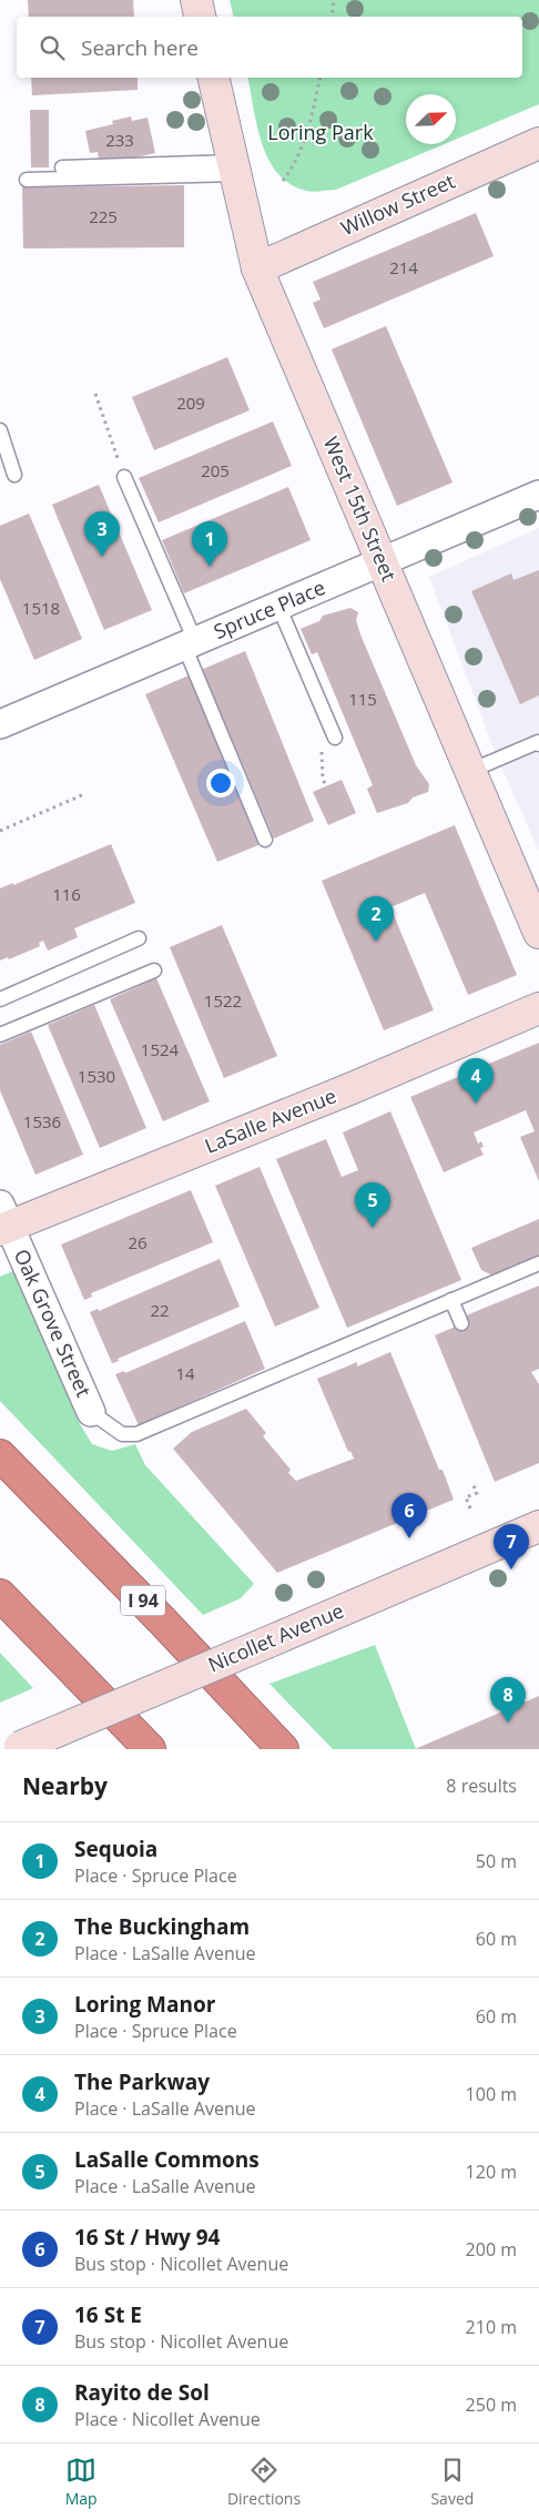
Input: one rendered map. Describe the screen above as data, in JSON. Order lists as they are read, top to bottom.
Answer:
{
  "streets": {
    "highway": ["I 94"],
    "street": [
      "Willow Street",
      "West 15th Street",
      "Spruce Place",
      "LaSalle Avenue",
      "Oak Grove Street",
      "Nicollet Avenue"
    ]
  },
  "crossings": [
    ["Willow Street", "West 15th Street"],
    ["West 15th Street", "Spruce Place"],
    ["LaSalle Avenue", "Oak Grove Street"]
  ],
  "parks": ["Loring Park"],
  "house_numbers": [
    "233",
    "225",
    "214",
    "209",
    "205",
    "1518",
    "115",
    "116",
    "1522",
    "1524",
    "1530",
    "1536",
    "26",
    "22",
    "14"
  ],
  "north": "top right",
  "page": {
    "search": "Search here",
    "pins": [
      "3",
      "1",
      "2",
      "4",
      "5",
      "6",
      "7",
      "8"
    ],
    "heading": ["Nearby", "8 results"],
    "list": [
      {
        "mark": "1",
        "name": "Sequoia",
        "note": "Place · Spruce Place",
        "value": "50 m"
      },
      {
        "mark": "2",
        "name": "The Buckingham",
        "note": "Place · LaSalle Avenue",
        "value": "60 m"
      },
      {
        "mark": "3",
        "name": "Loring Manor",
        "note": "Place · Spruce Place",
        "value": "60 m"
      },
      {
        "mark": "4",
        "name": "The Parkway",
        "note": "Place · LaSalle Avenue",
        "value": "100 m"
      },
      {
        "mark": "5",
        "name": "LaSalle Commons",
        "note": "Place · LaSalle Avenue",
        "value": "120 m"
      },
      {
        "mark": "6",
        "name": "16 St / Hwy 94",
        "note": "Bus stop · Nicollet Avenue",
        "value": "200 m"
      },
      {
        "mark": "7",
        "name": "16 St E",
        "note": "Bus stop · Nicollet Avenue",
        "value": "210 m"
      },
      {
        "mark": "8",
        "name": "Rayito de Sol",
        "note": "Place · Nicollet Avenue",
        "value": "250 m"
      }
    ],
    "nav": ["Map", "Directions", "Saved"]
  }
}
